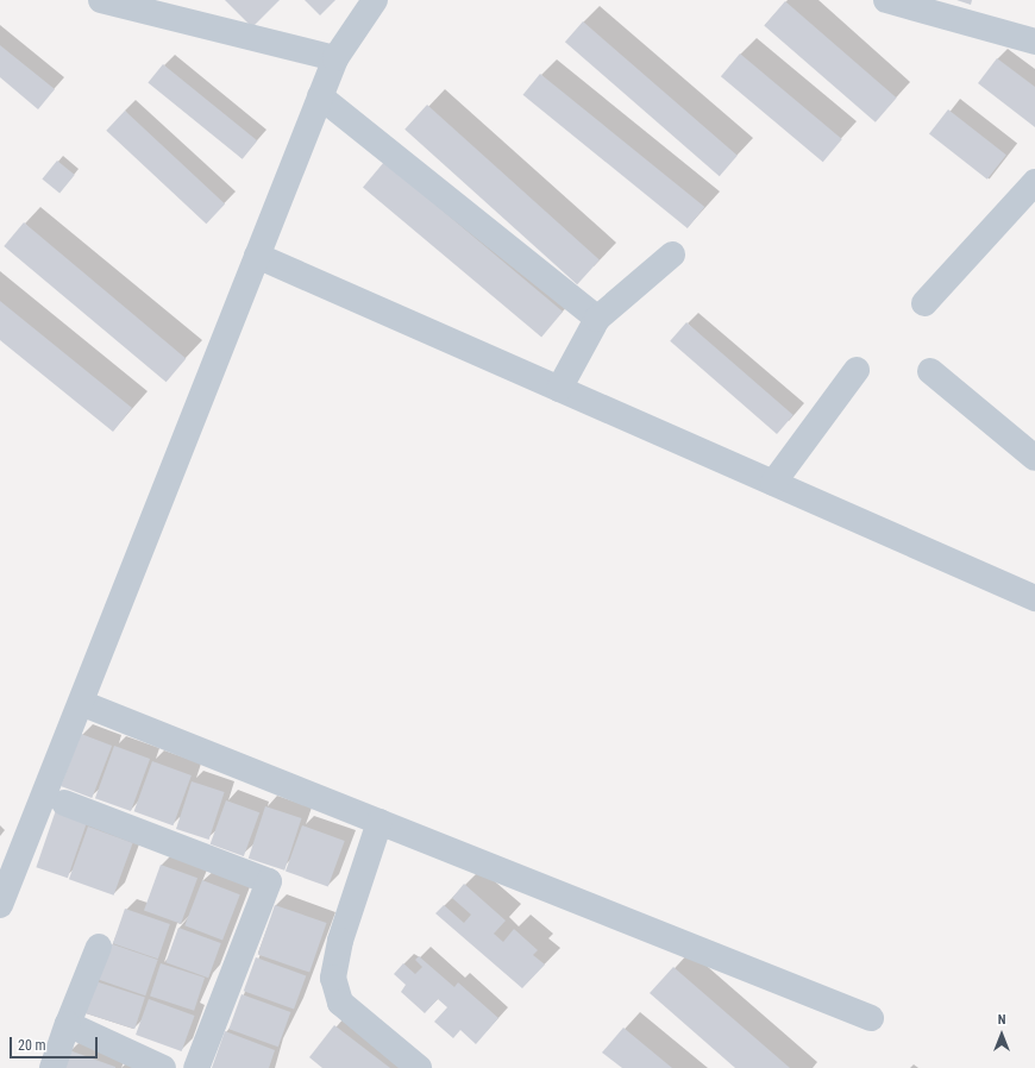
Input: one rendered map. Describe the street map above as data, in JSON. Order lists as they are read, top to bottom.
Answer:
{
  "scale_bar": "20 m",
  "north": "top"
}
